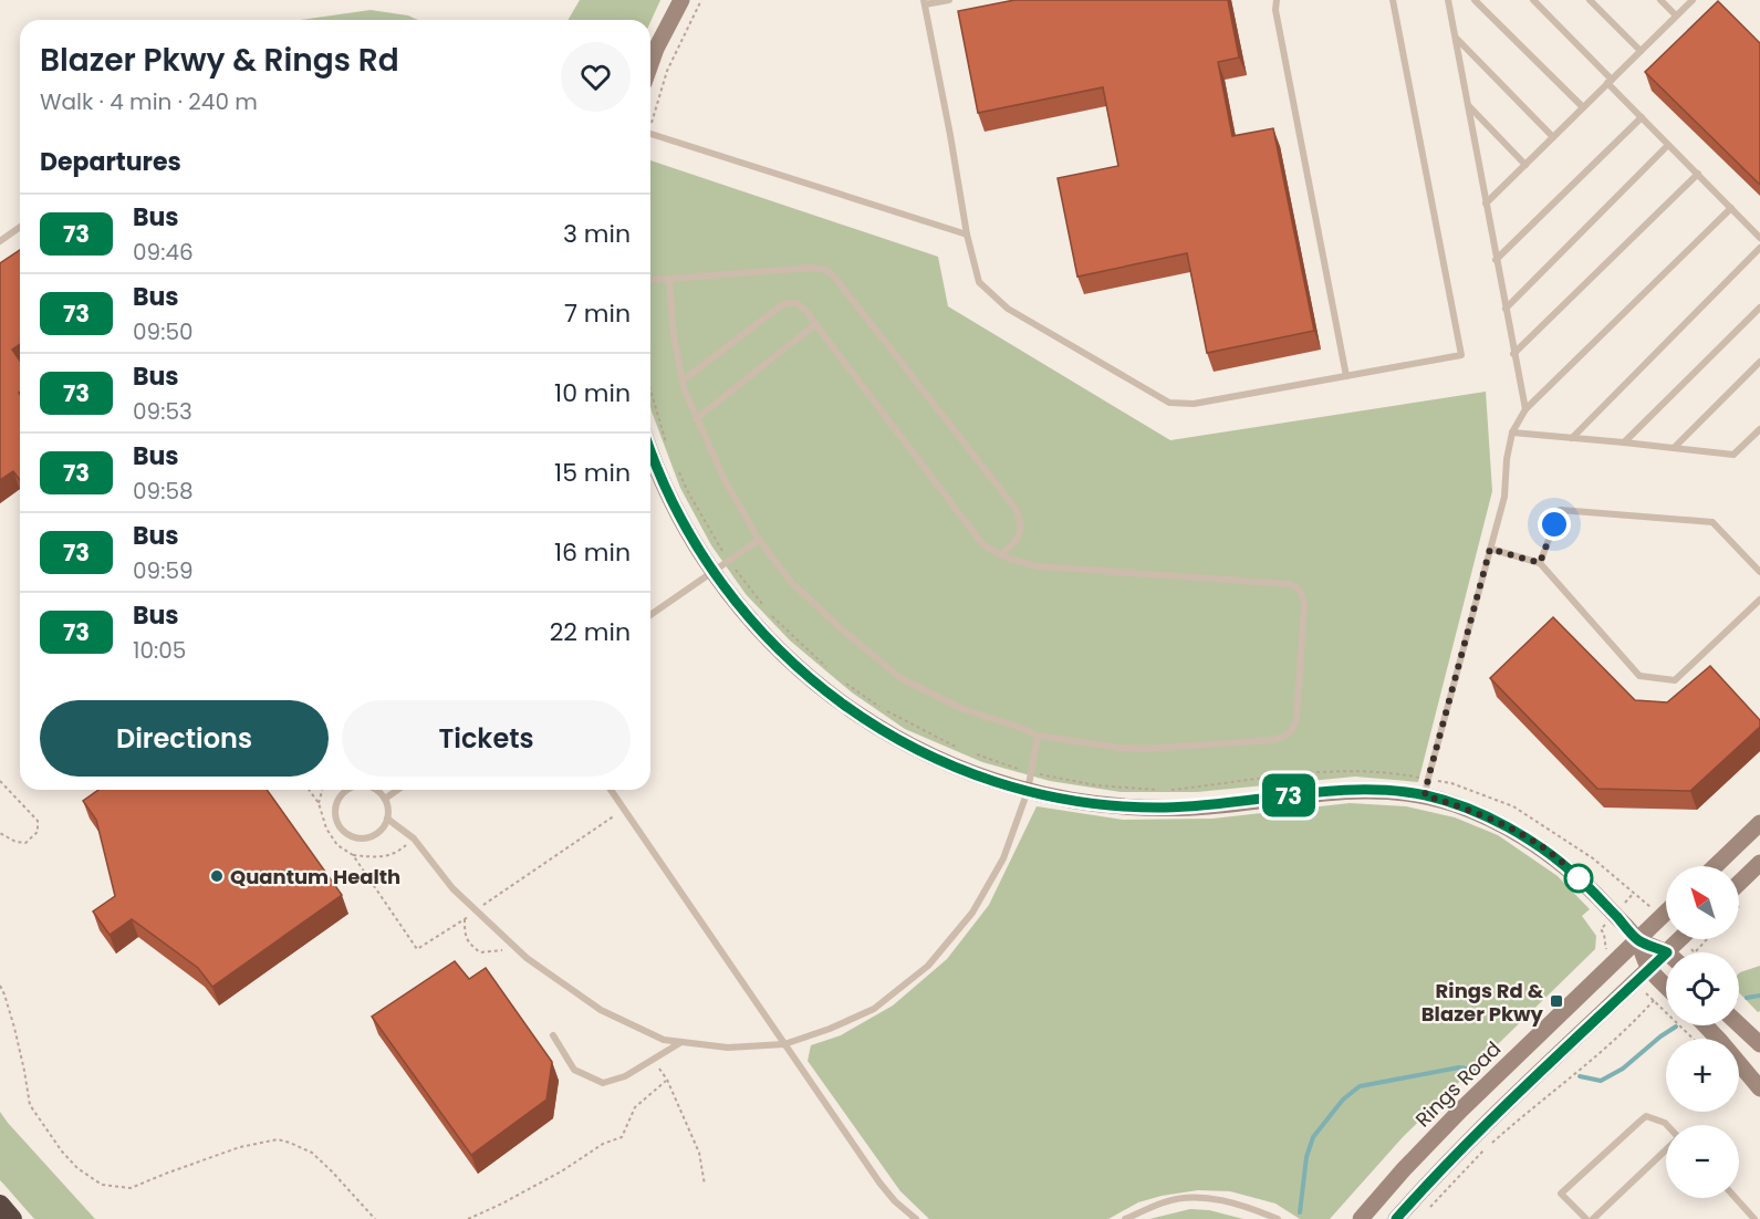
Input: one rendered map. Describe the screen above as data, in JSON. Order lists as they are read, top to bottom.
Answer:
{
  "streets": {
    "street": ["Rings Road"]
  },
  "places": {
    "other": ["Quantum Health"],
    "transit": ["Rings Rd & Blazer Pkwy"]
  },
  "lines": ["bus line 73"],
  "north": "top left",
  "page": {
    "on_map": "73",
    "heading": [
      ["Blazer Pkwy & Rings Rd", "Walk · 4 min · 240 m"],
      "Departures"
    ],
    "list": [
      {
        "mark": "73",
        "name": "Bus",
        "note": "09:46",
        "value": "3 min"
      },
      {
        "mark": "73",
        "name": "Bus",
        "note": "09:50",
        "value": "7 min"
      },
      {
        "mark": "73",
        "name": "Bus",
        "note": "09:53",
        "value": "10 min"
      },
      {
        "mark": "73",
        "name": "Bus",
        "note": "09:58",
        "value": "15 min"
      },
      {
        "mark": "73",
        "name": "Bus",
        "note": "09:59",
        "value": "16 min"
      },
      {
        "mark": "73",
        "name": "Bus",
        "note": "10:05",
        "value": "22 min"
      }
    ],
    "buttons": ["Directions", "Tickets"],
    "map_buttons": ["+", "−"]
  }
}
